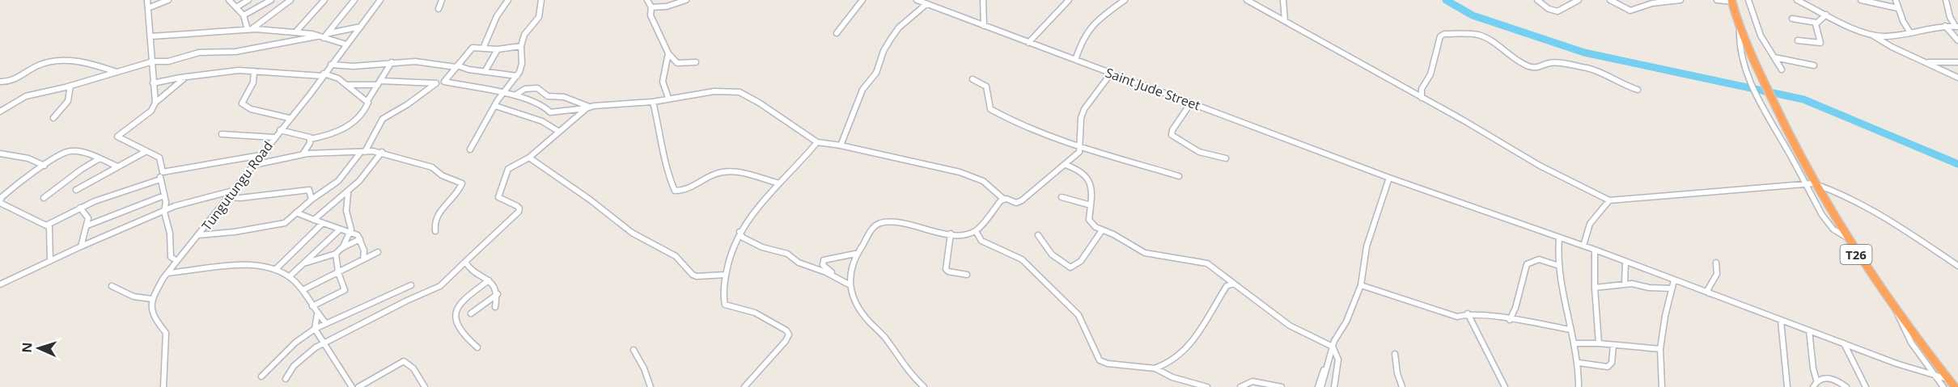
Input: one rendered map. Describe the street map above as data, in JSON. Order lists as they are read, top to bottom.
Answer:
{
  "streets": {
    "highway": ["T26"],
    "street": ["Saint Jude Street", "Tungutungu Road"]
  },
  "crossings": [
    ["Saint Jude Street", "T26"]
  ],
  "north": "left"
}
